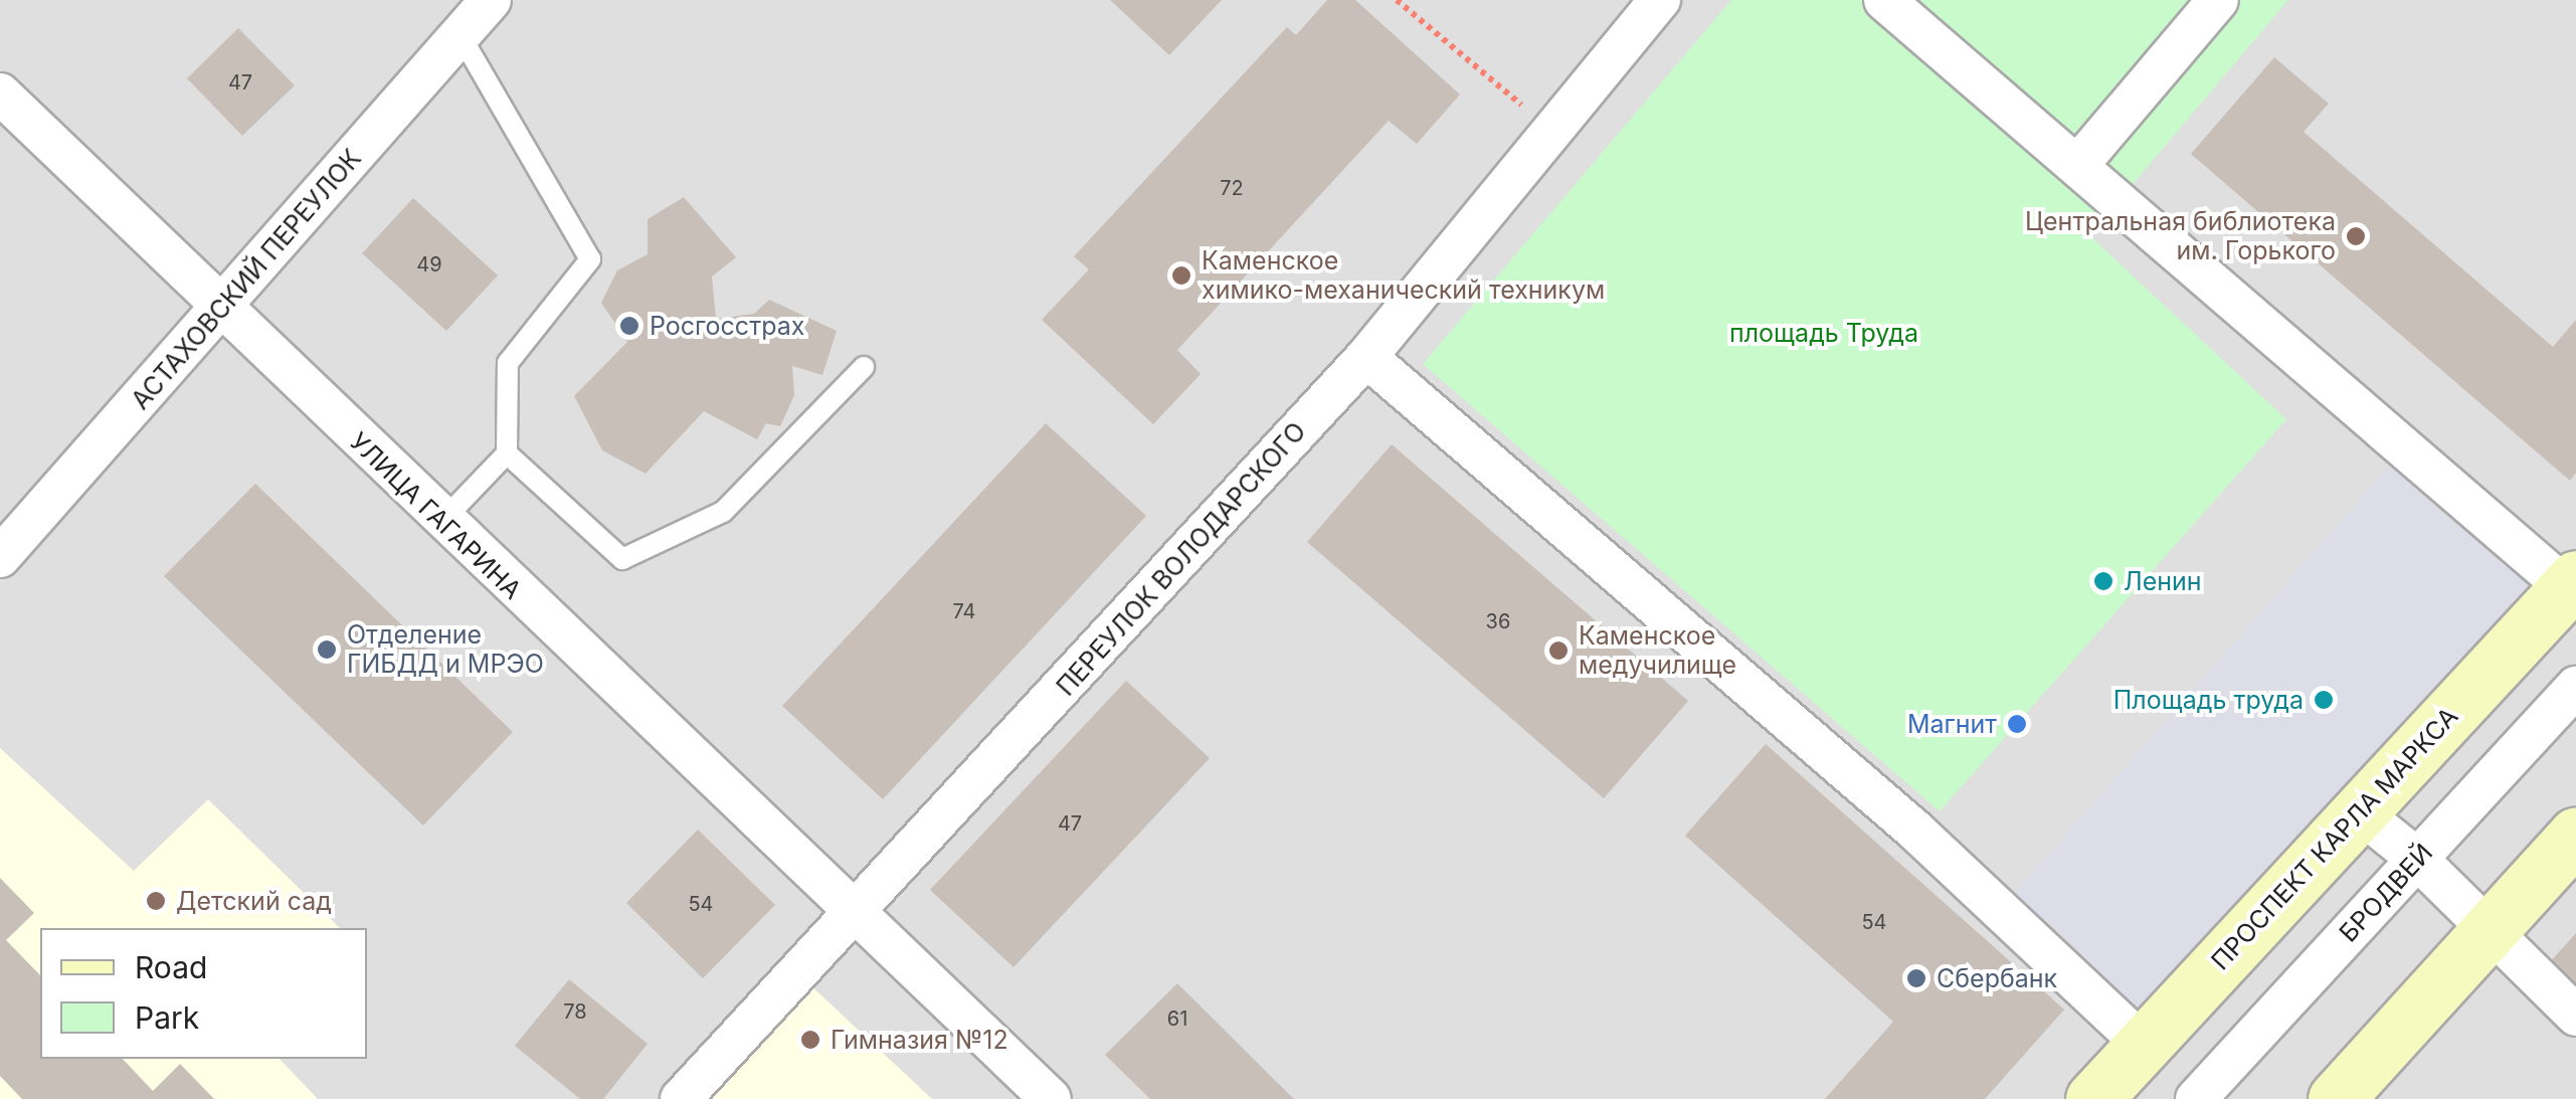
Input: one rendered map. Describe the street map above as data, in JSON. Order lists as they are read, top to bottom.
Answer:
{
  "streets": {
    "street": [
      "АСТАХОВСКИЙ ПЕРЕУЛОК",
      "УЛИЦА ГАГАРИНА",
      "ПЕРЕУЛОК ВОЛОДАРСКОГО",
      "ПРОСПЕКТ КАРЛА МАРКСА",
      "БРОДВЕЙ"
    ]
  },
  "crossings": [
    ["АСТАХОВСКИЙ ПЕРЕУЛОК", "УЛИЦА ГАГАРИНА"],
    ["УЛИЦА ГАГАРИНА", "ПЕРЕУЛОК ВОЛОДАРСКОГО"]
  ],
  "parks": ["площадь Труда"],
  "places": [
    "Центральная библиотека им. Горького",
    "Каменское химико-механический техникум",
    "Росгосстрах",
    "Ленин",
    "Отделение ГИБДД и МРЭО",
    "Каменское медучилище",
    "Площадь труда",
    "Магнит",
    "Детский сад",
    "Сбербанк",
    "Гимназия №12"
  ],
  "house_numbers": [
    "47",
    "72",
    "49",
    "74",
    "36",
    "47",
    "54",
    "54",
    "78",
    "61"
  ],
  "legend": ["Road", "Park"]
}
